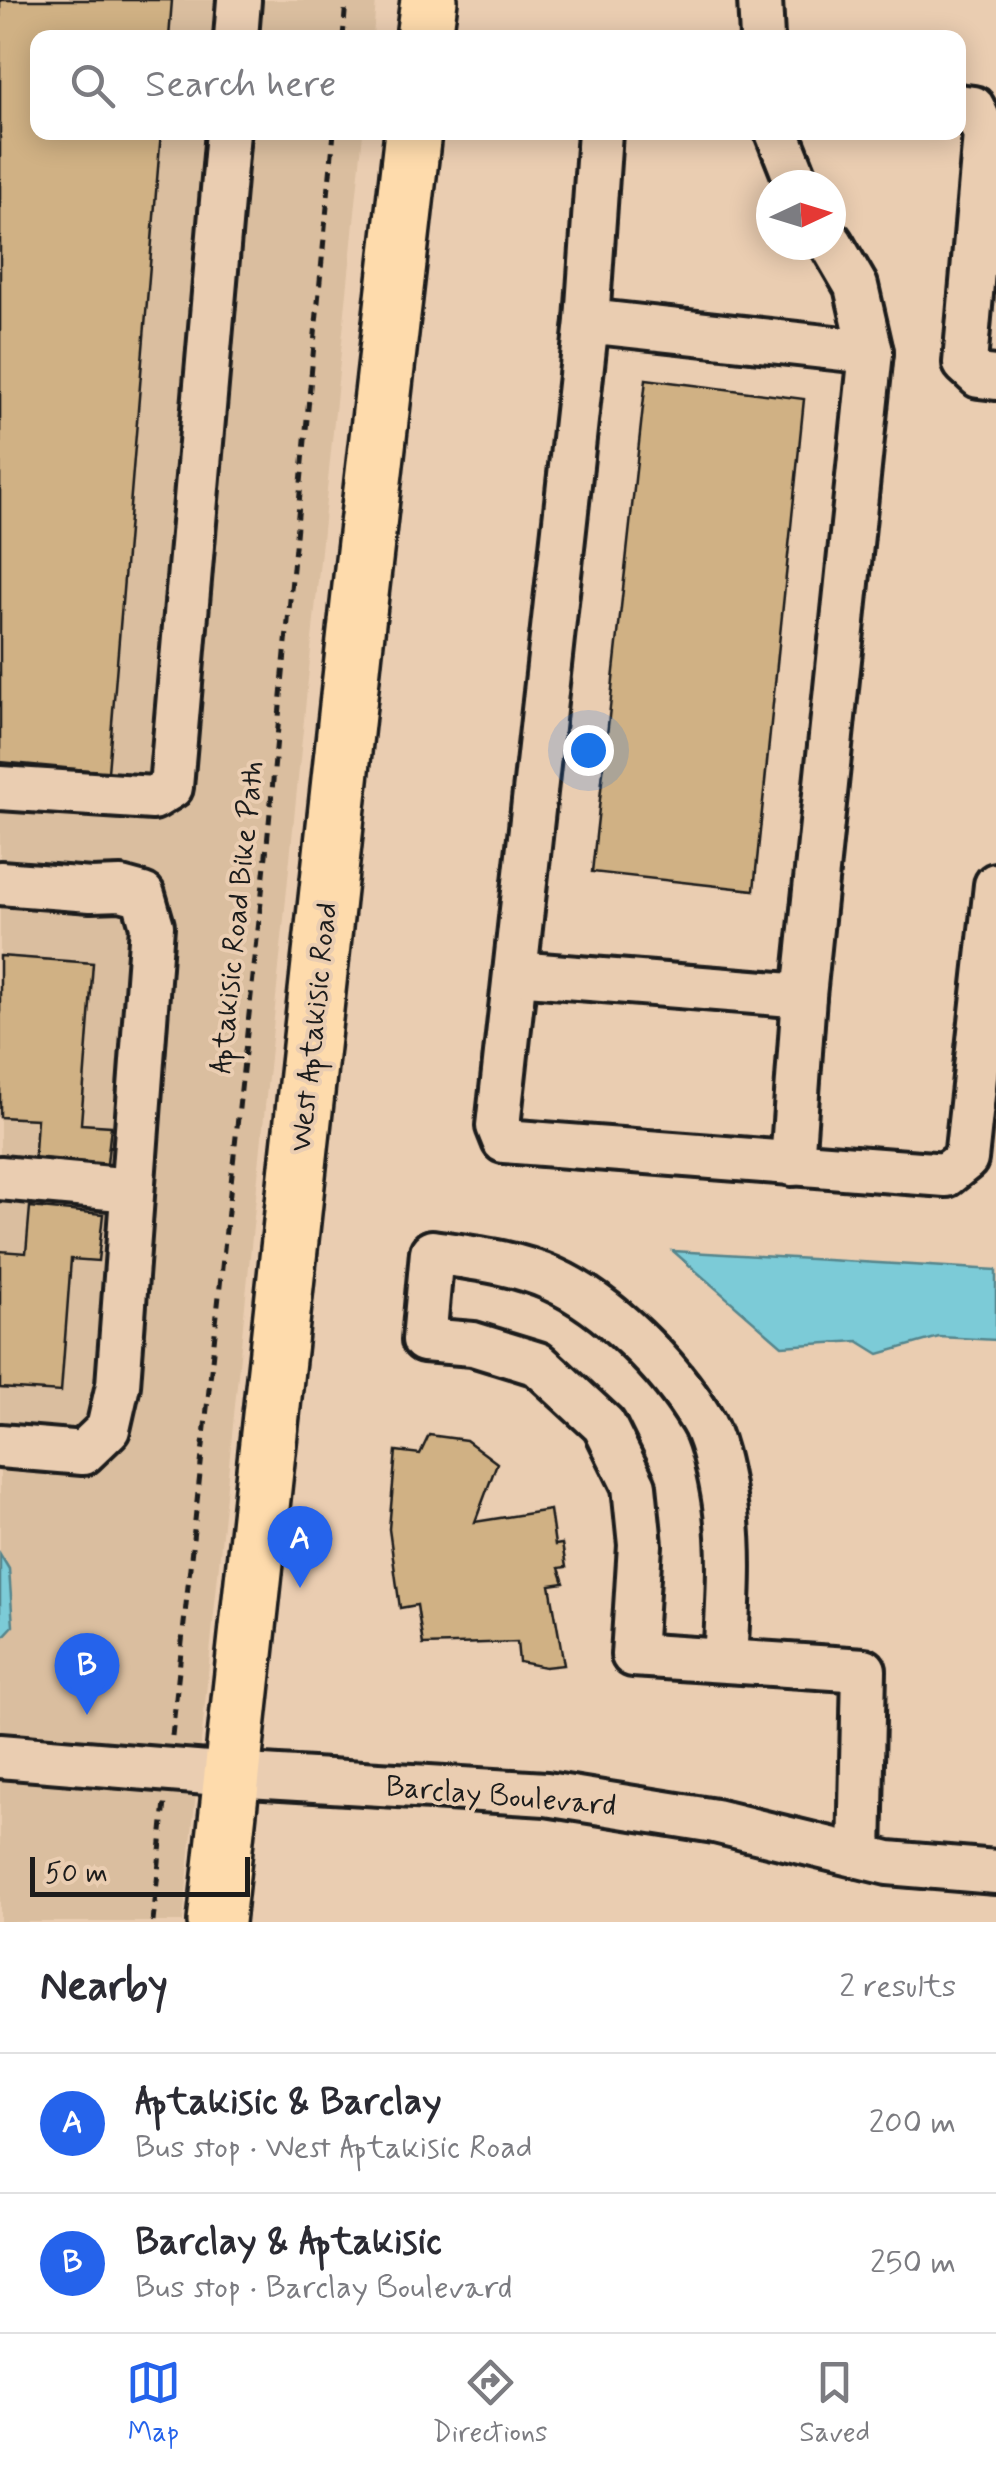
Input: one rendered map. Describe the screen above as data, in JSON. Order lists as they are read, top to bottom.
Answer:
{
  "streets": {
    "main road": ["West Aptakisic Road"],
    "street": ["Barclay Boulevard"],
    "path": ["Aptakisic Road Bike Path"]
  },
  "crossings": [
    ["West Aptakisic Road", "Barclay Boulevard"]
  ],
  "scale_bar": "50 m",
  "north": "right",
  "page": {
    "search": "Search here",
    "pins": ["A", "B"],
    "scale": "50 m",
    "heading": ["Nearby", "2 results"],
    "list": [
      {
        "mark": "A",
        "name": "Aptakisic & Barclay",
        "note": "Bus stop · West Aptakisic Road",
        "value": "200 m"
      },
      {
        "mark": "B",
        "name": "Barclay & Aptakisic",
        "note": "Bus stop · Barclay Boulevard",
        "value": "250 m"
      }
    ],
    "nav": ["Map", "Directions", "Saved"]
  }
}
